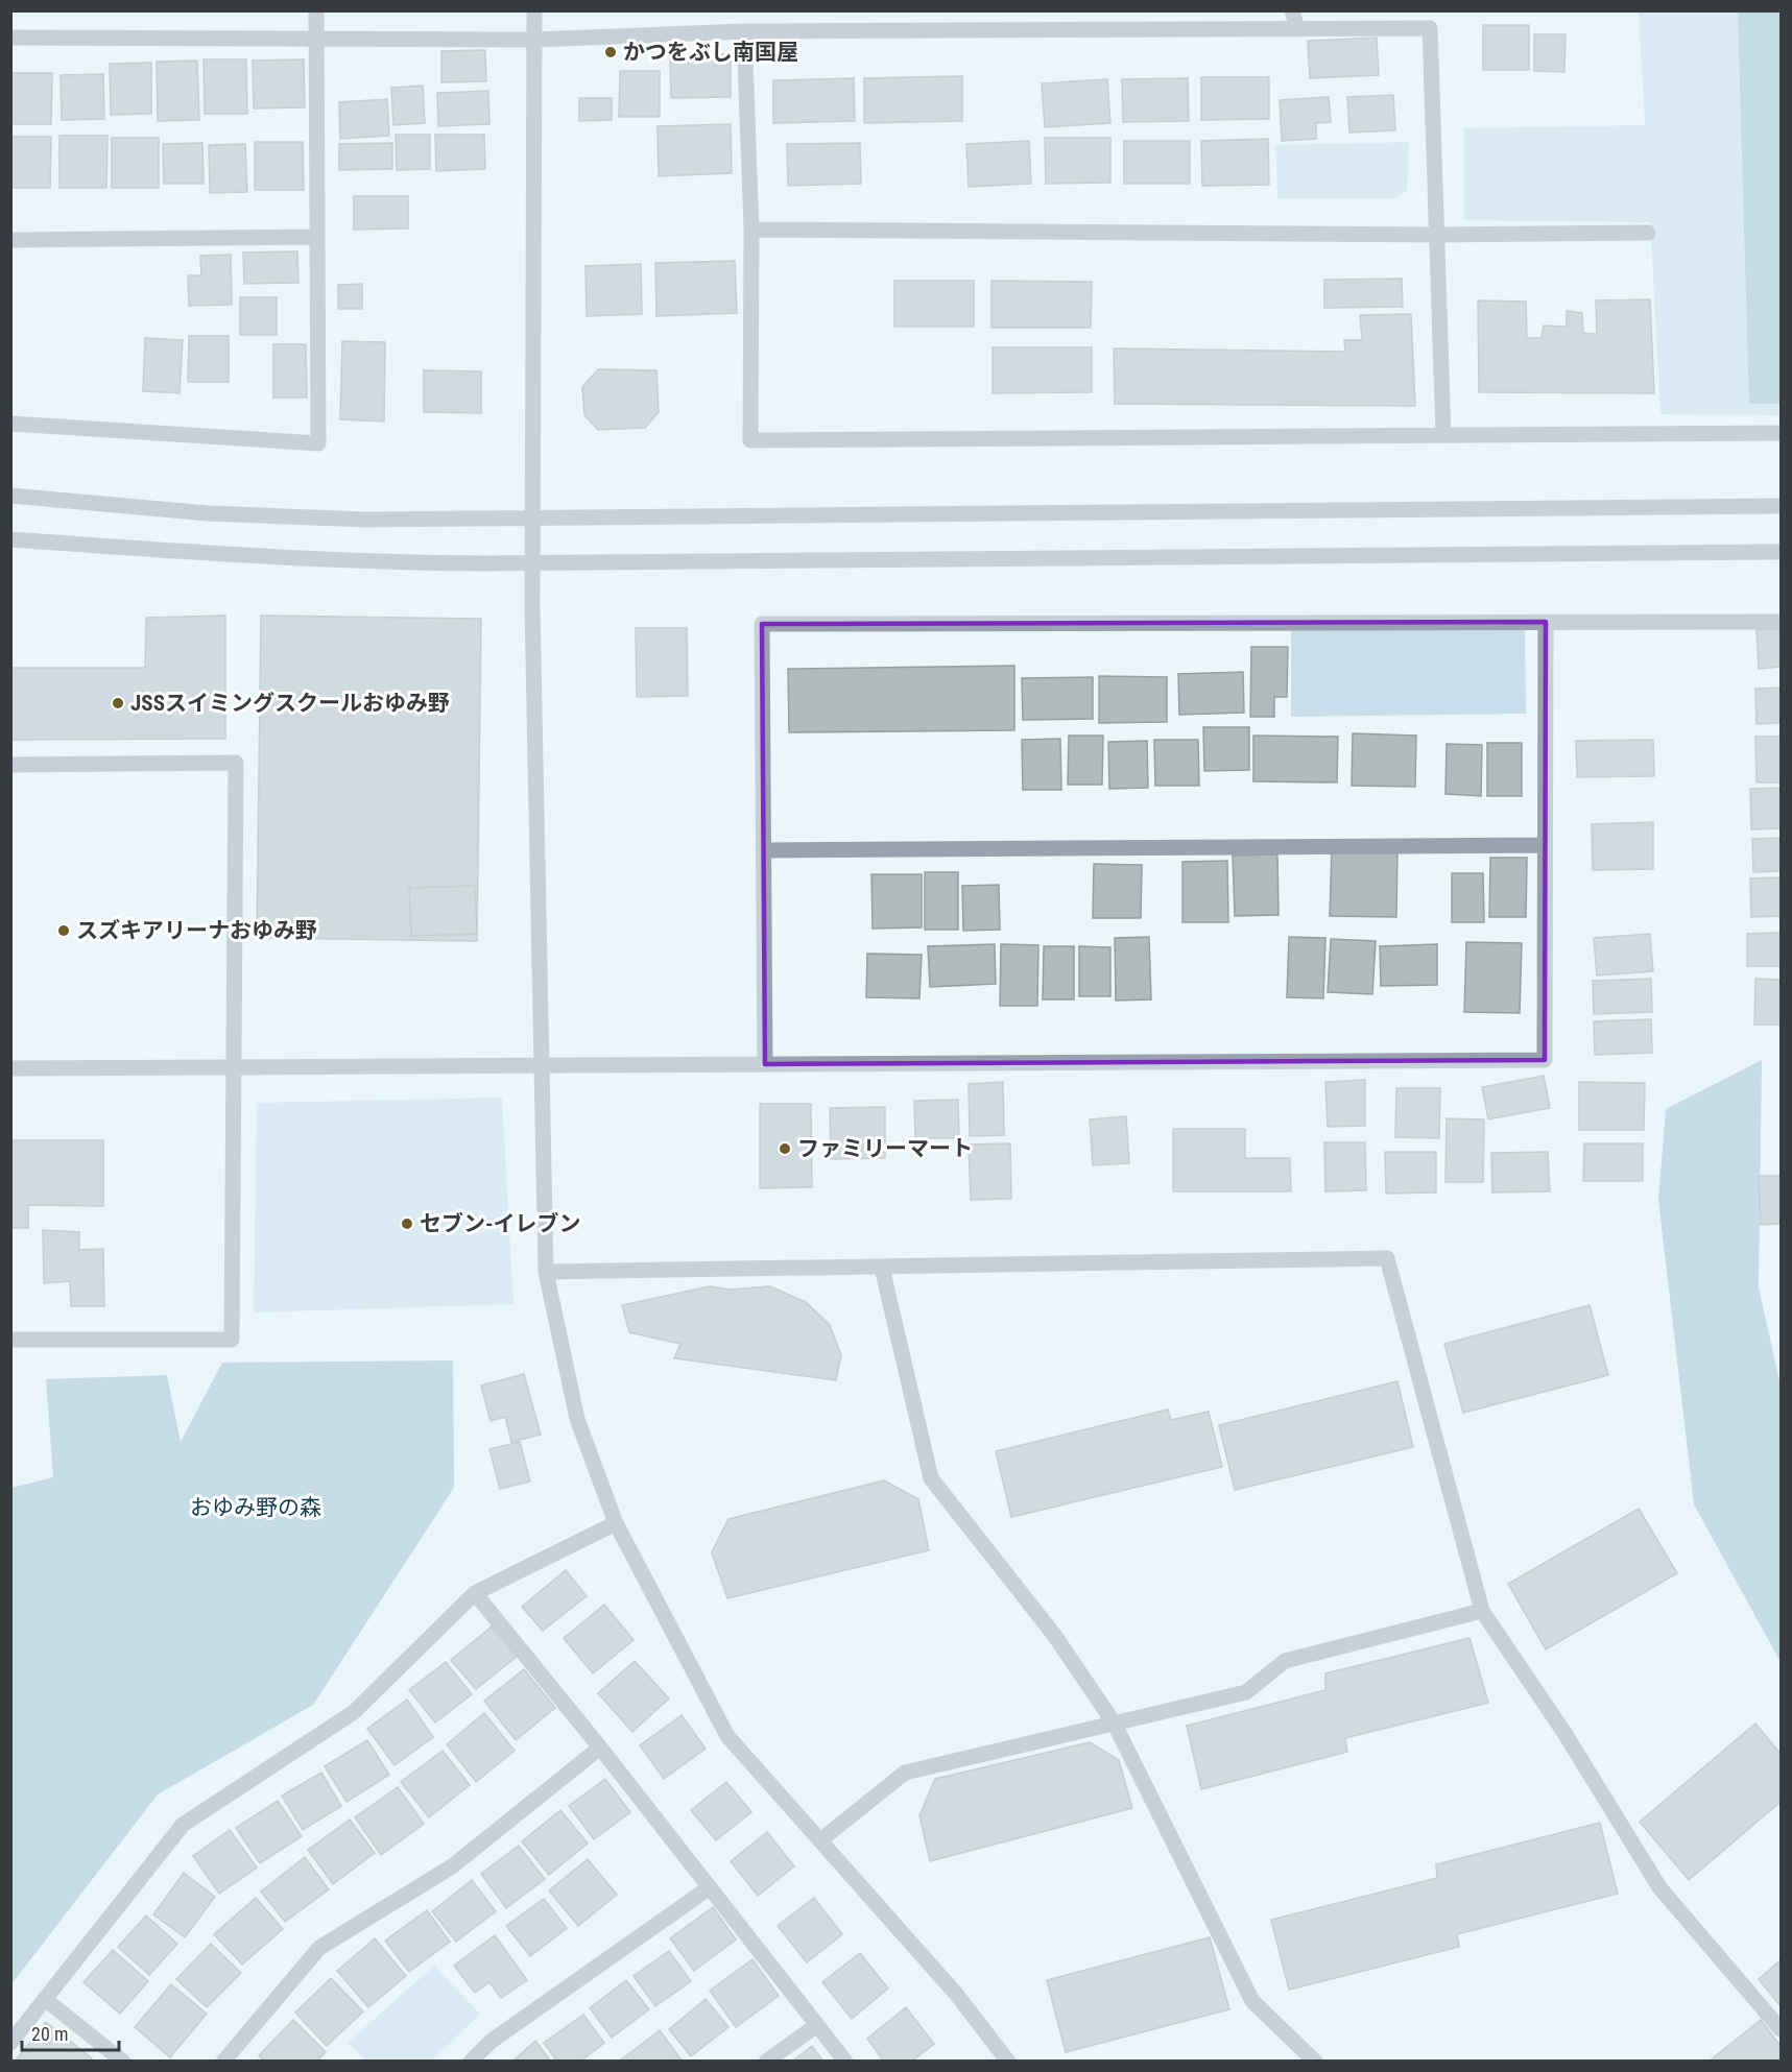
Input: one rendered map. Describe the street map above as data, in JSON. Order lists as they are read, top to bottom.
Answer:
{
  "parks": ["おゆみ野の森"],
  "places": [
    "かつをぶし南国屋",
    "JSSスイミングスクールおゆみ野",
    "スズキアリーナおゆみ野",
    "ファミリーマート",
    "セブン-イレブン"
  ],
  "scale_bar": "20 m"
}
